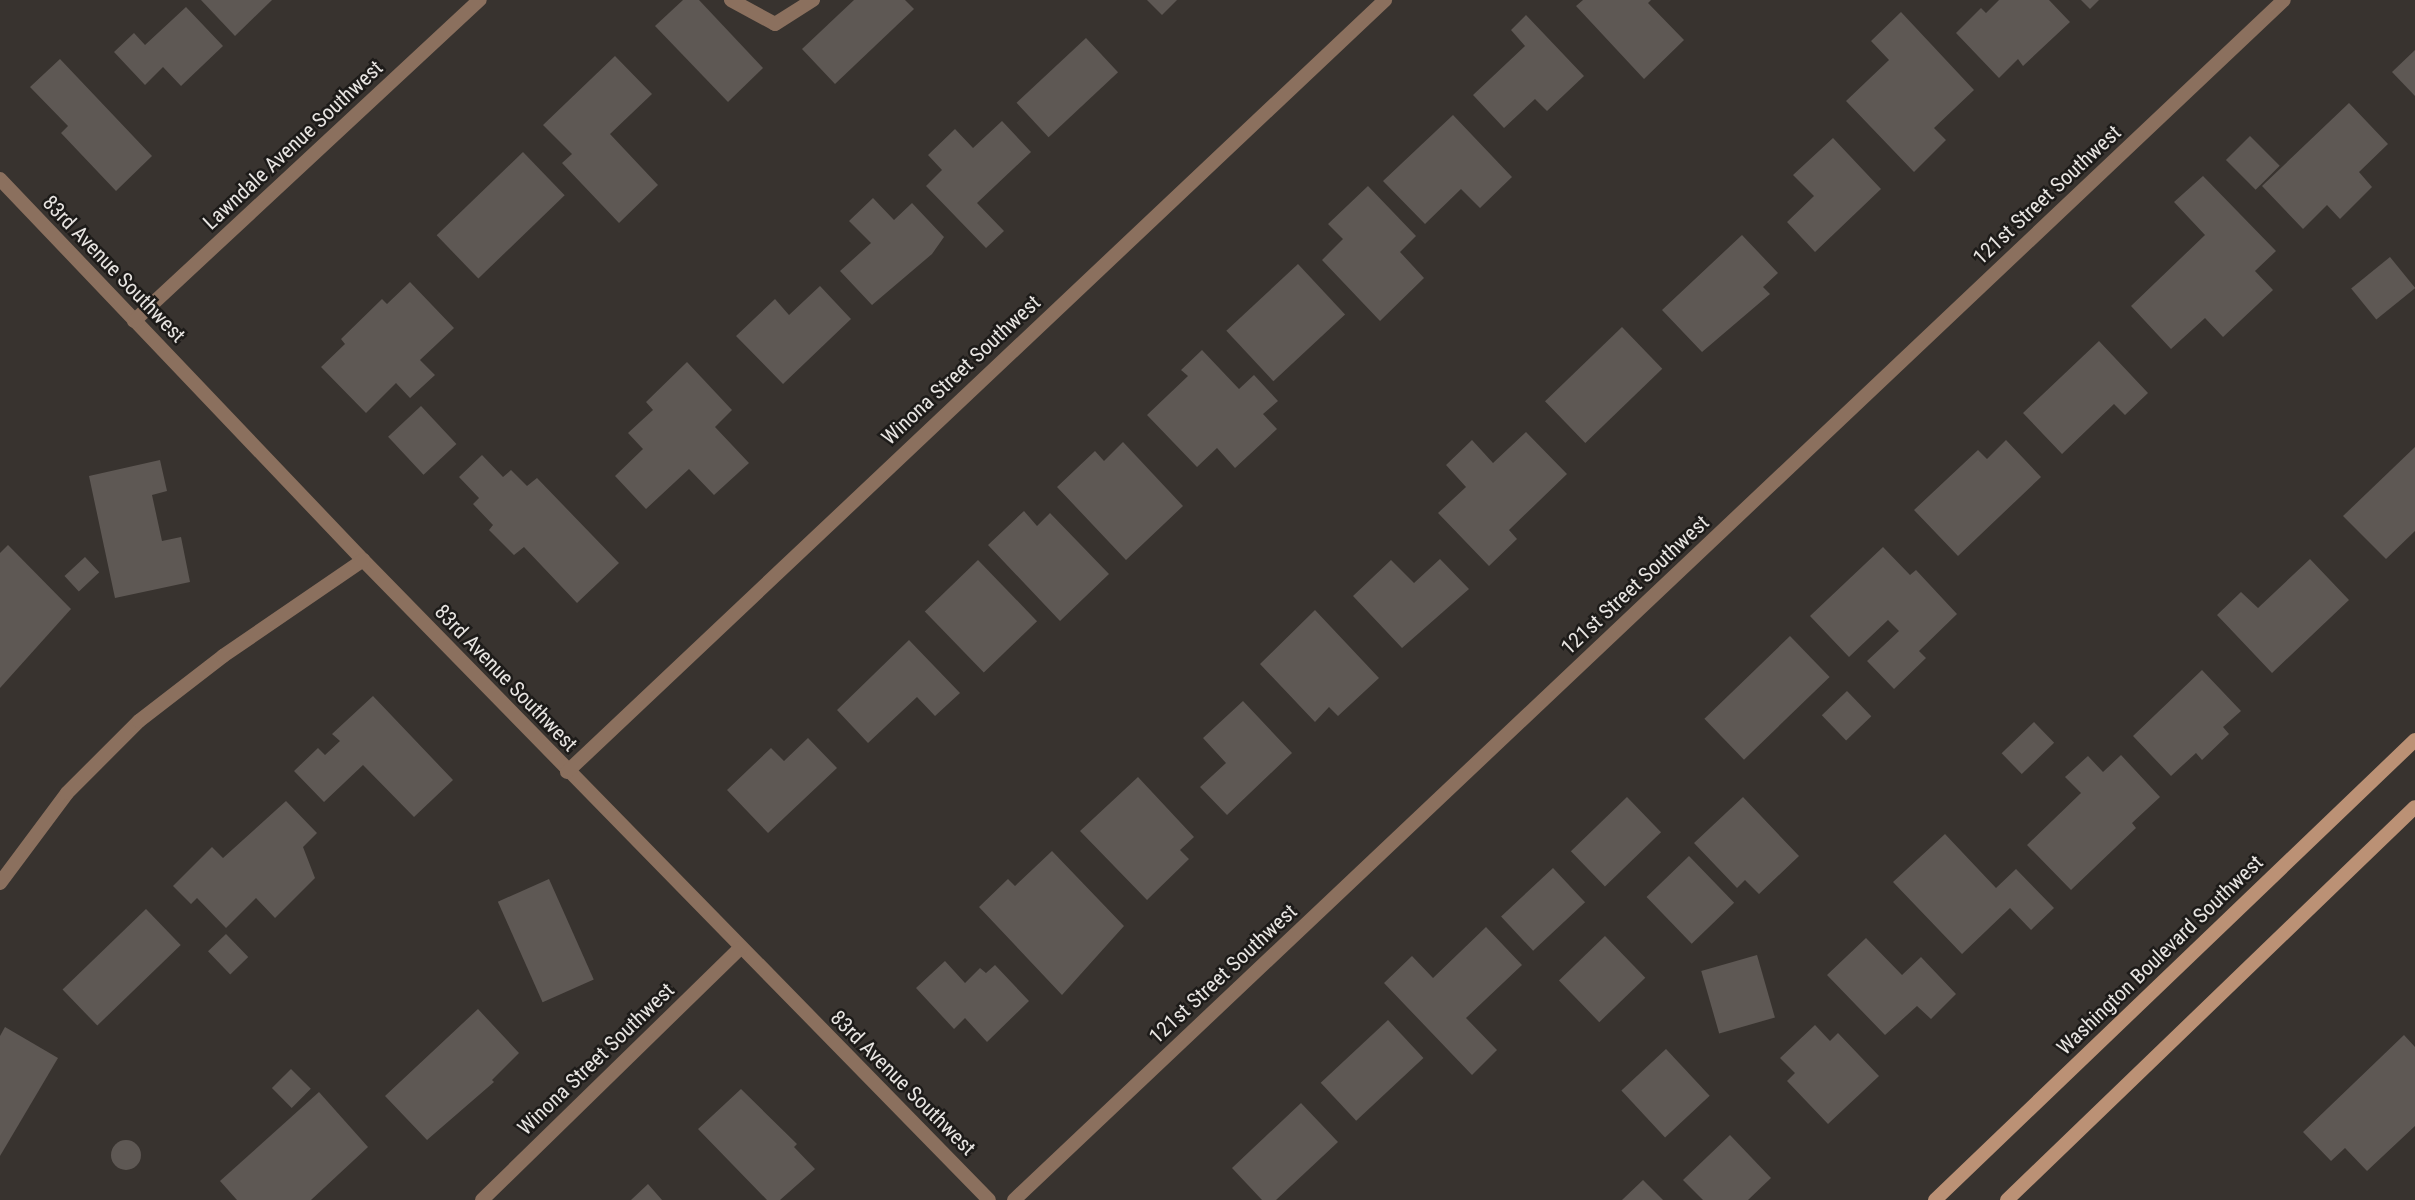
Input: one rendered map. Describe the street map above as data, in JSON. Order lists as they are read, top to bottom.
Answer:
{
  "streets": {
    "main road": ["Washington Boulevard Southwest"],
    "street": [
      "Lawndale Avenue Southwest",
      "121st Street Southwest",
      "83rd Avenue Southwest",
      "Winona Street Southwest"
    ]
  },
  "crossings": [
    ["Lawndale Avenue Southwest", "83rd Avenue Southwest"],
    ["83rd Avenue Southwest", "Winona Street Southwest"]
  ]
}
